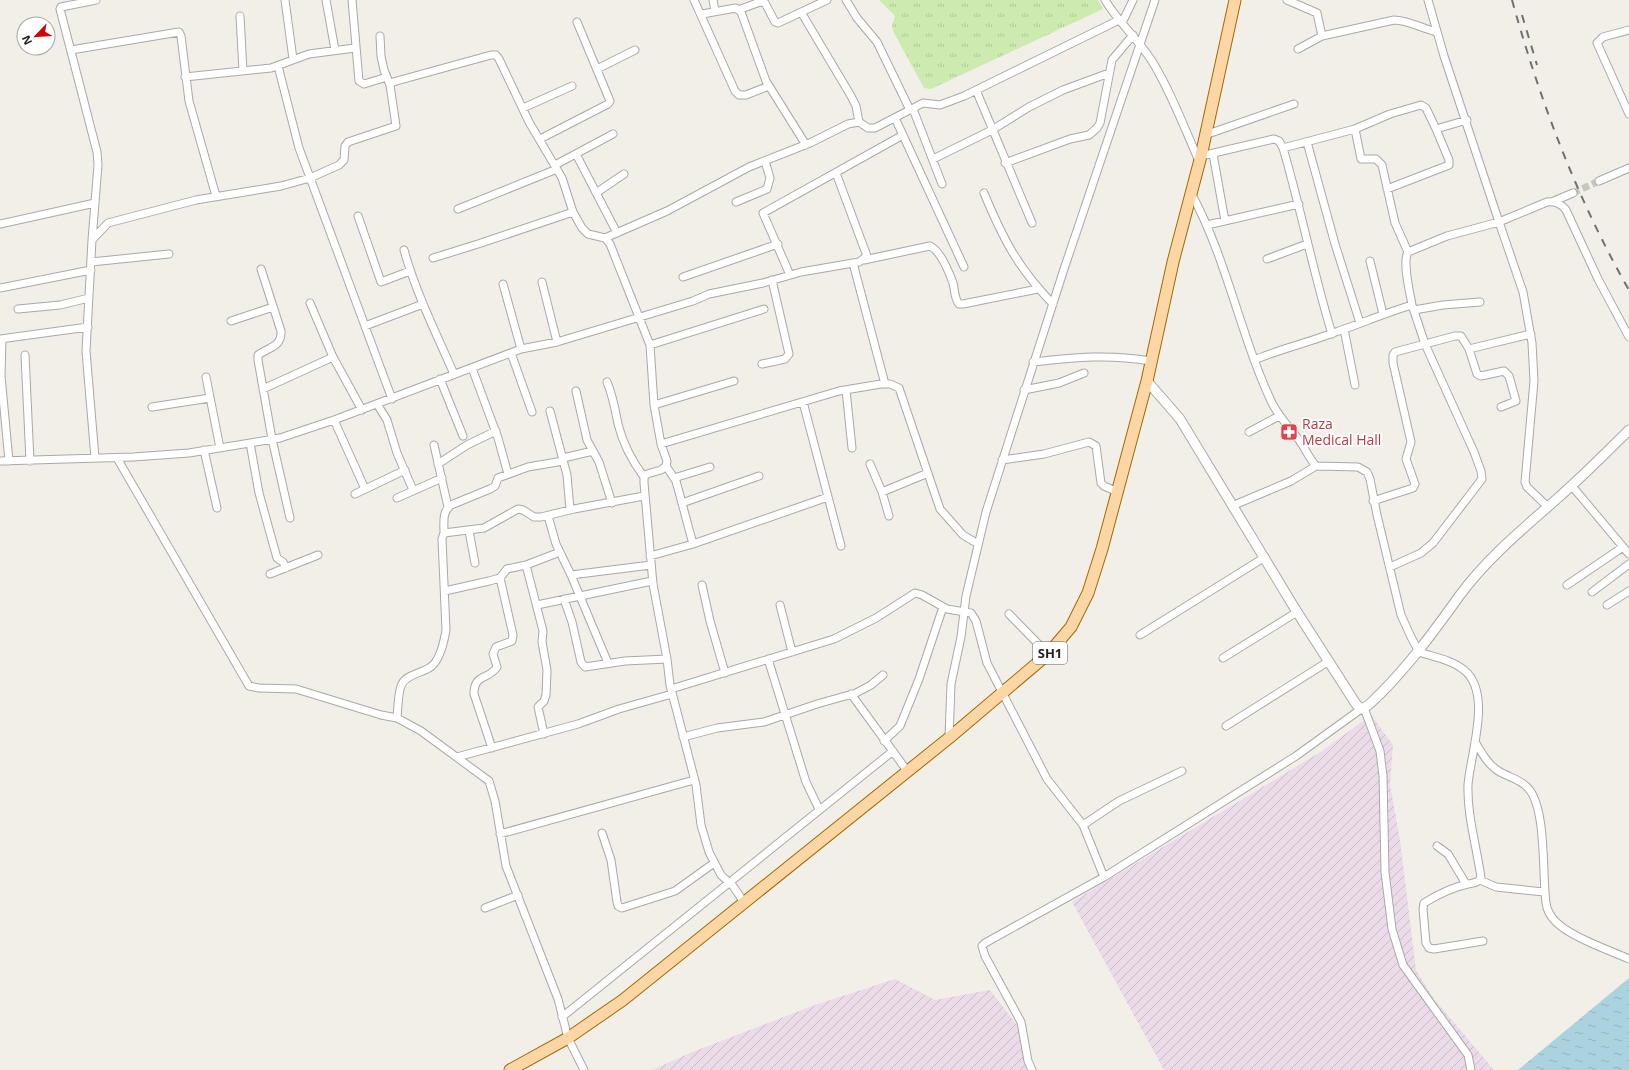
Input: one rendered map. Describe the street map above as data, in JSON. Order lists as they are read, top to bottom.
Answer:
{
  "streets": {
    "main road": ["SH1"]
  },
  "places": {
    "pharmacy": ["Raza Medical Hall"]
  },
  "north": "bottom left"
}
